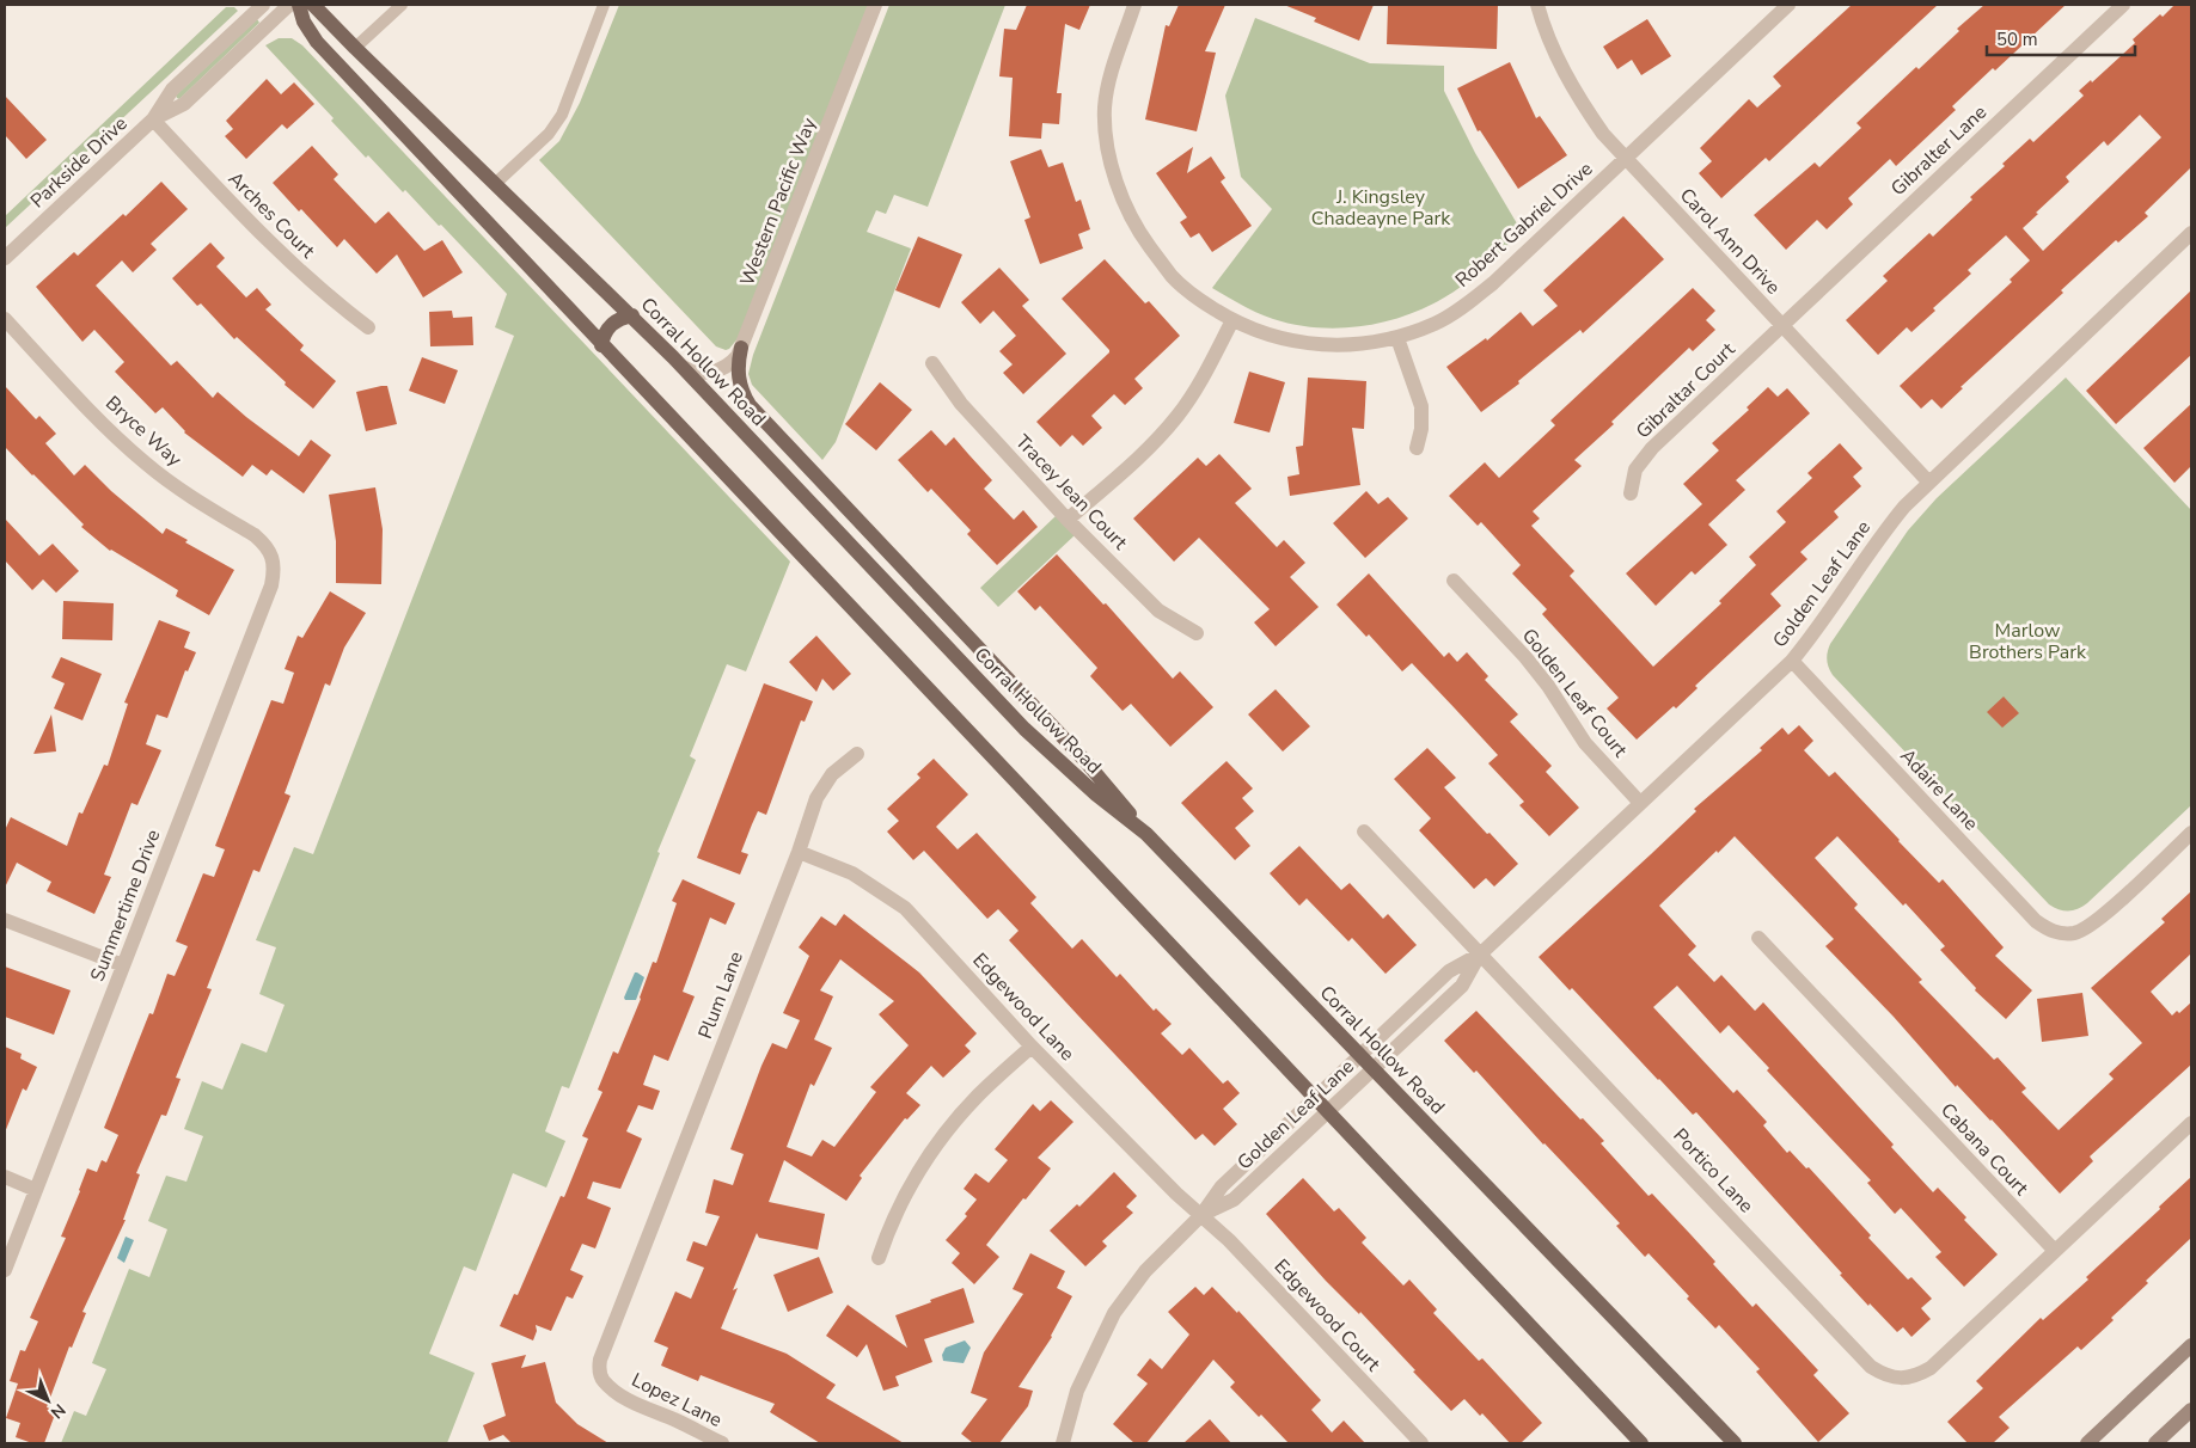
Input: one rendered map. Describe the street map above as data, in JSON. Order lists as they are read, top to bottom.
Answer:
{
  "streets": {
    "main road": ["Corral Hollow Road"],
    "street": [
      "Gibralter Lane",
      "Parkside Drive",
      "Western Pacific Way",
      "Arches Court",
      "Robert Gabriel Drive",
      "Carol Ann Drive",
      "Gibraltar Court",
      "Bryce Way",
      "Tracey Jean Court",
      "Golden Leaf Lane",
      "Golden Leaf Court",
      "Adaire Lane",
      "Summertime Drive",
      "Plum Lane",
      "Edgewood Lane",
      "Cabana Court",
      "Portico Lane",
      "Edgewood Court",
      "Lopez Lane"
    ]
  },
  "crossings": [
    ["Gibralter Lane", "Carol Ann Drive"],
    ["Gibralter Lane", "Gibraltar Court"],
    ["Parkside Drive", "Arches Court"],
    ["Western Pacific Way", "Corral Hollow Road"],
    ["Robert Gabriel Drive", "Carol Ann Drive"],
    ["Carol Ann Drive", "Gibraltar Court"],
    ["Carol Ann Drive", "Golden Leaf Lane"],
    ["Corral Hollow Road", "Golden Leaf Lane"],
    ["Bryce Way", "Summertime Drive"],
    ["Golden Leaf Lane", "Golden Leaf Court"],
    ["Golden Leaf Lane", "Adaire Lane"],
    ["Golden Leaf Lane", "Edgewood Lane"],
    ["Golden Leaf Lane", "Portico Lane"],
    ["Golden Leaf Lane", "Edgewood Court"],
    ["Plum Lane", "Edgewood Lane"],
    ["Plum Lane", "Lopez Lane"],
    ["Edgewood Lane", "Edgewood Court"],
    ["Cabana Court", "Portico Lane"]
  ],
  "parks": ["J. Kingsley Chadeayne Park", "Marlow Brothers Park"],
  "scale_bar": "50 m",
  "north": "bottom right"
}
